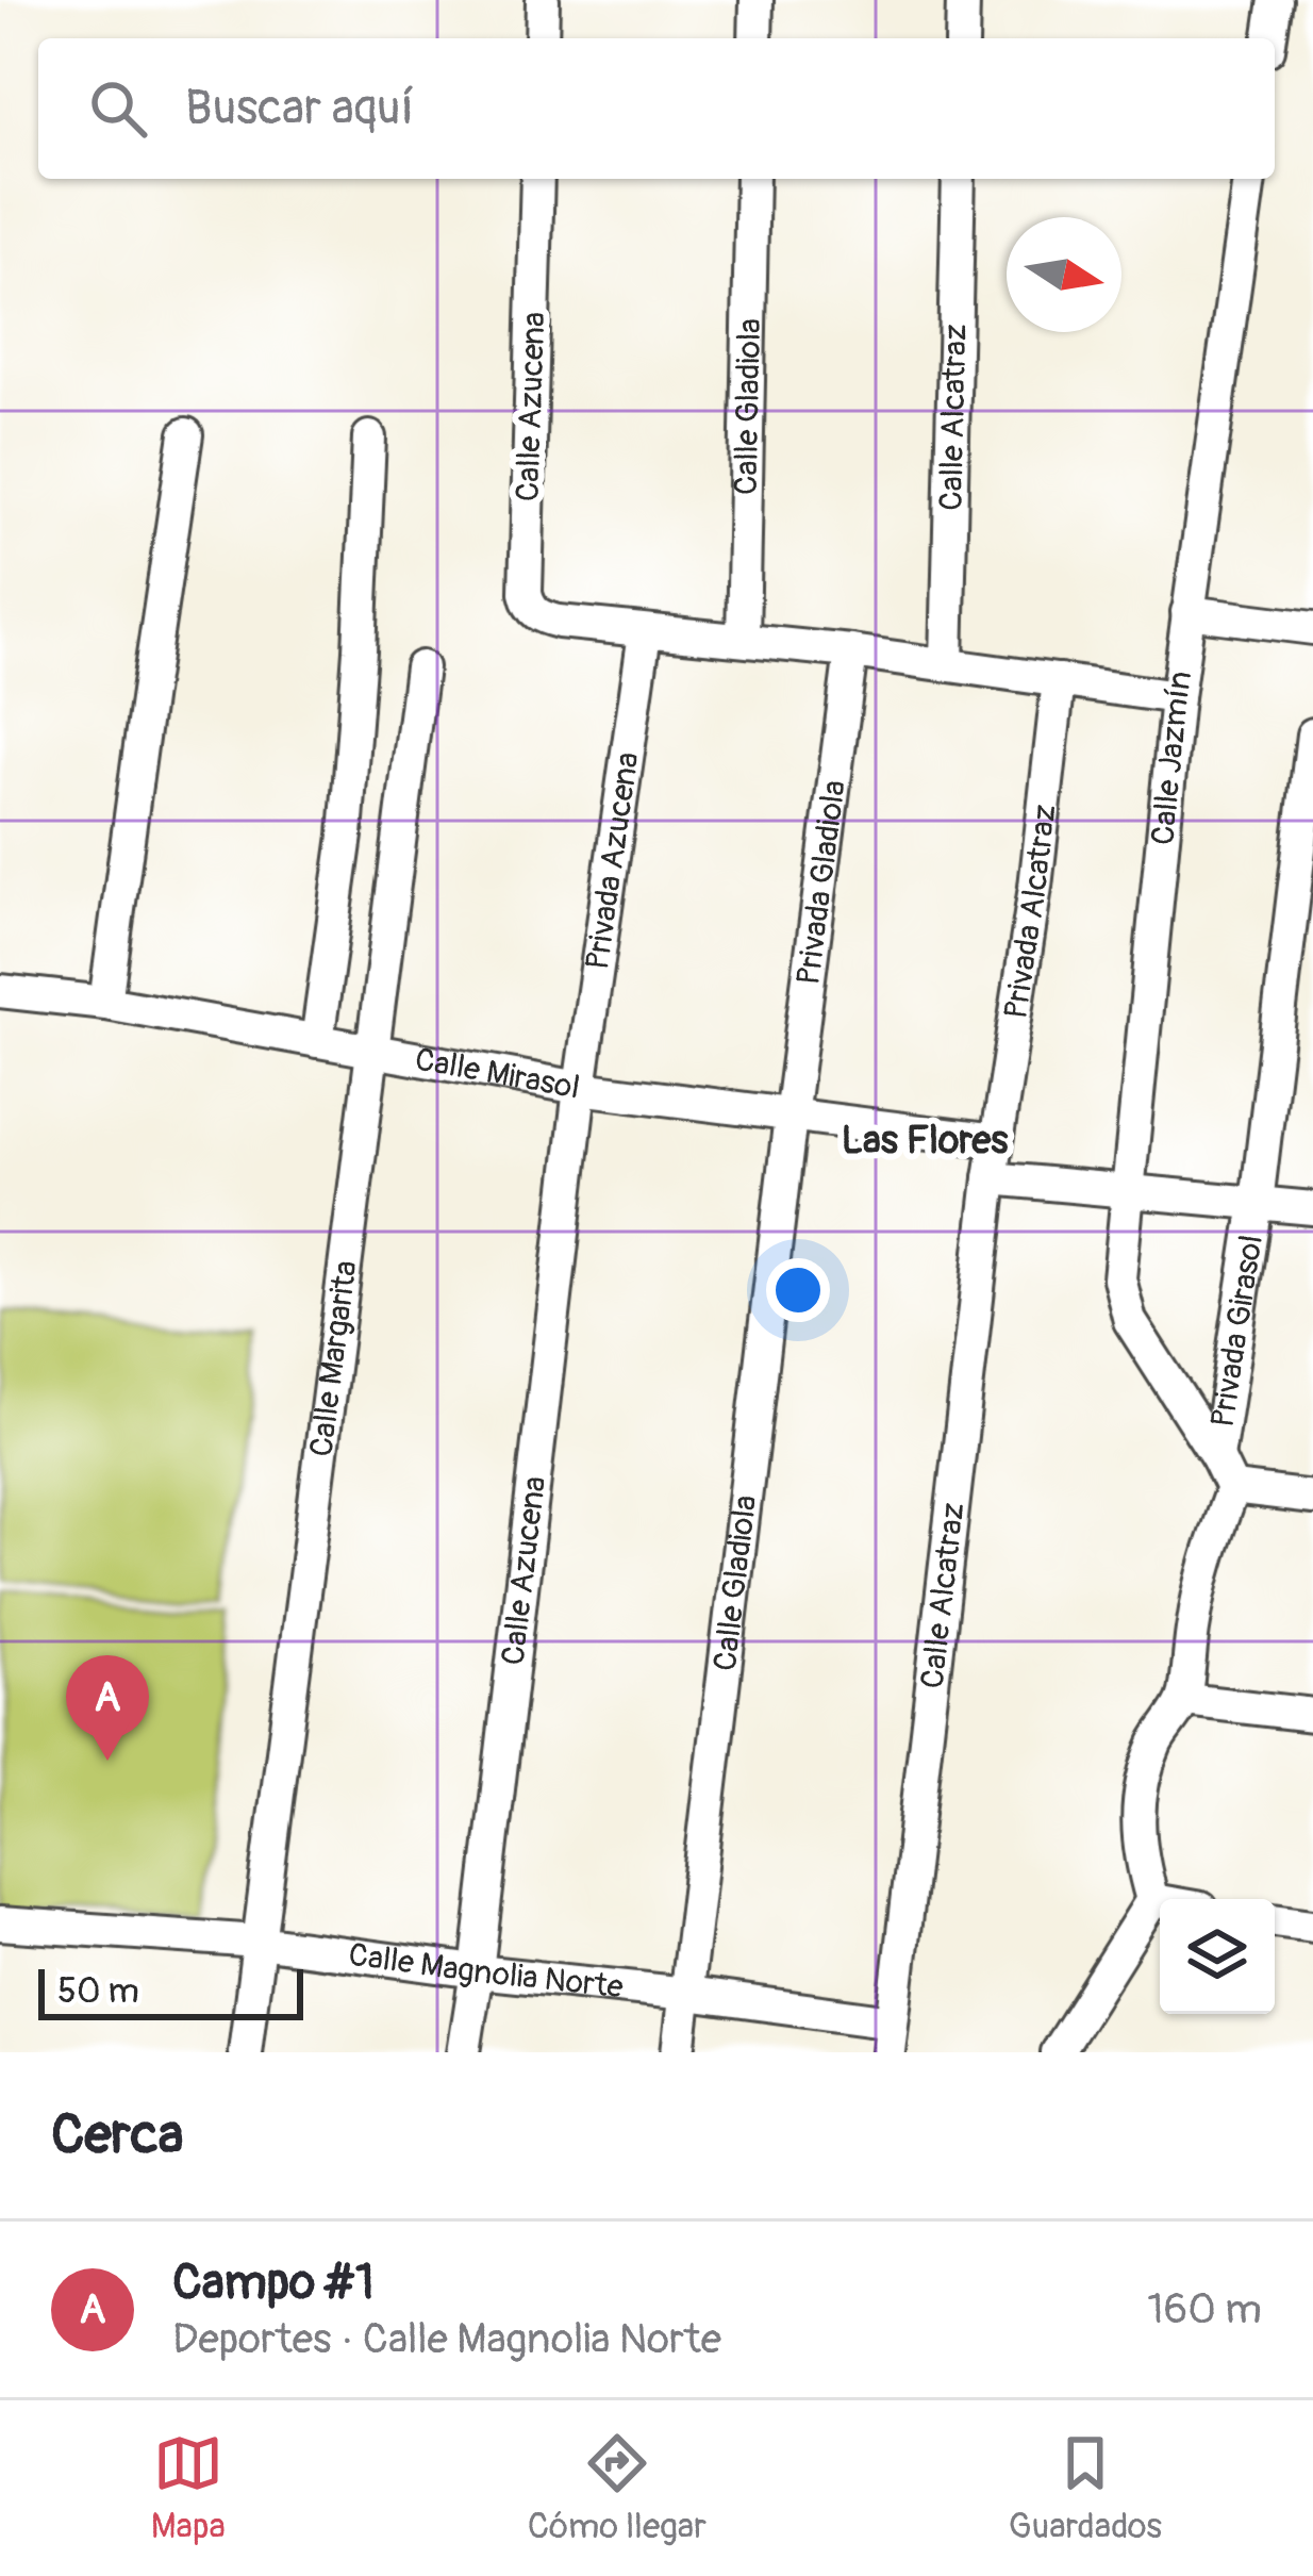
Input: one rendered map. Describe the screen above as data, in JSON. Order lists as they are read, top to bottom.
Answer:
{
  "streets": {
    "street": [
      "Calle Azucena",
      "Calle Gladiola",
      "Calle Alcatraz",
      "Calle Jazmín",
      "Privada Azucena",
      "Privada Gladiola",
      "Privada Alcatraz",
      "Calle Mirasol",
      "Privada Girasol",
      "Calle Margarita",
      "Calle Magnolia Norte"
    ]
  },
  "crossings": [
    ["Calle Azucena", "Privada Azucena"],
    ["Calle Azucena", "Calle Mirasol"],
    ["Calle Azucena", "Calle Magnolia Norte"],
    ["Calle Gladiola", "Privada Gladiola"],
    ["Calle Gladiola", "Calle Mirasol"],
    ["Calle Gladiola", "Calle Magnolia Norte"],
    ["Calle Alcatraz", "Privada Alcatraz"],
    ["Calle Alcatraz", "Calle Mirasol"],
    ["Calle Alcatraz", "Calle Magnolia Norte"],
    ["Calle Jazmín", "Privada Girasol"],
    ["Privada Azucena", "Calle Mirasol"],
    ["Privada Gladiola", "Calle Mirasol"],
    ["Privada Alcatraz", "Calle Mirasol"],
    ["Calle Mirasol", "Calle Margarita"],
    ["Calle Margarita", "Calle Magnolia Norte"]
  ],
  "districts": ["Las Flores"],
  "scale_bar": "50 m",
  "north": "right",
  "page": {
    "search": "Buscar aquí",
    "pins": "A",
    "scale": "50 m",
    "heading": "Cerca",
    "list": [
      {
        "mark": "A",
        "name": "Campo #1",
        "note": "Deportes · Calle Magnolia Norte",
        "value": "160 m"
      }
    ],
    "nav": ["Mapa", "Cómo llegar", "Guardados"]
  }
}
